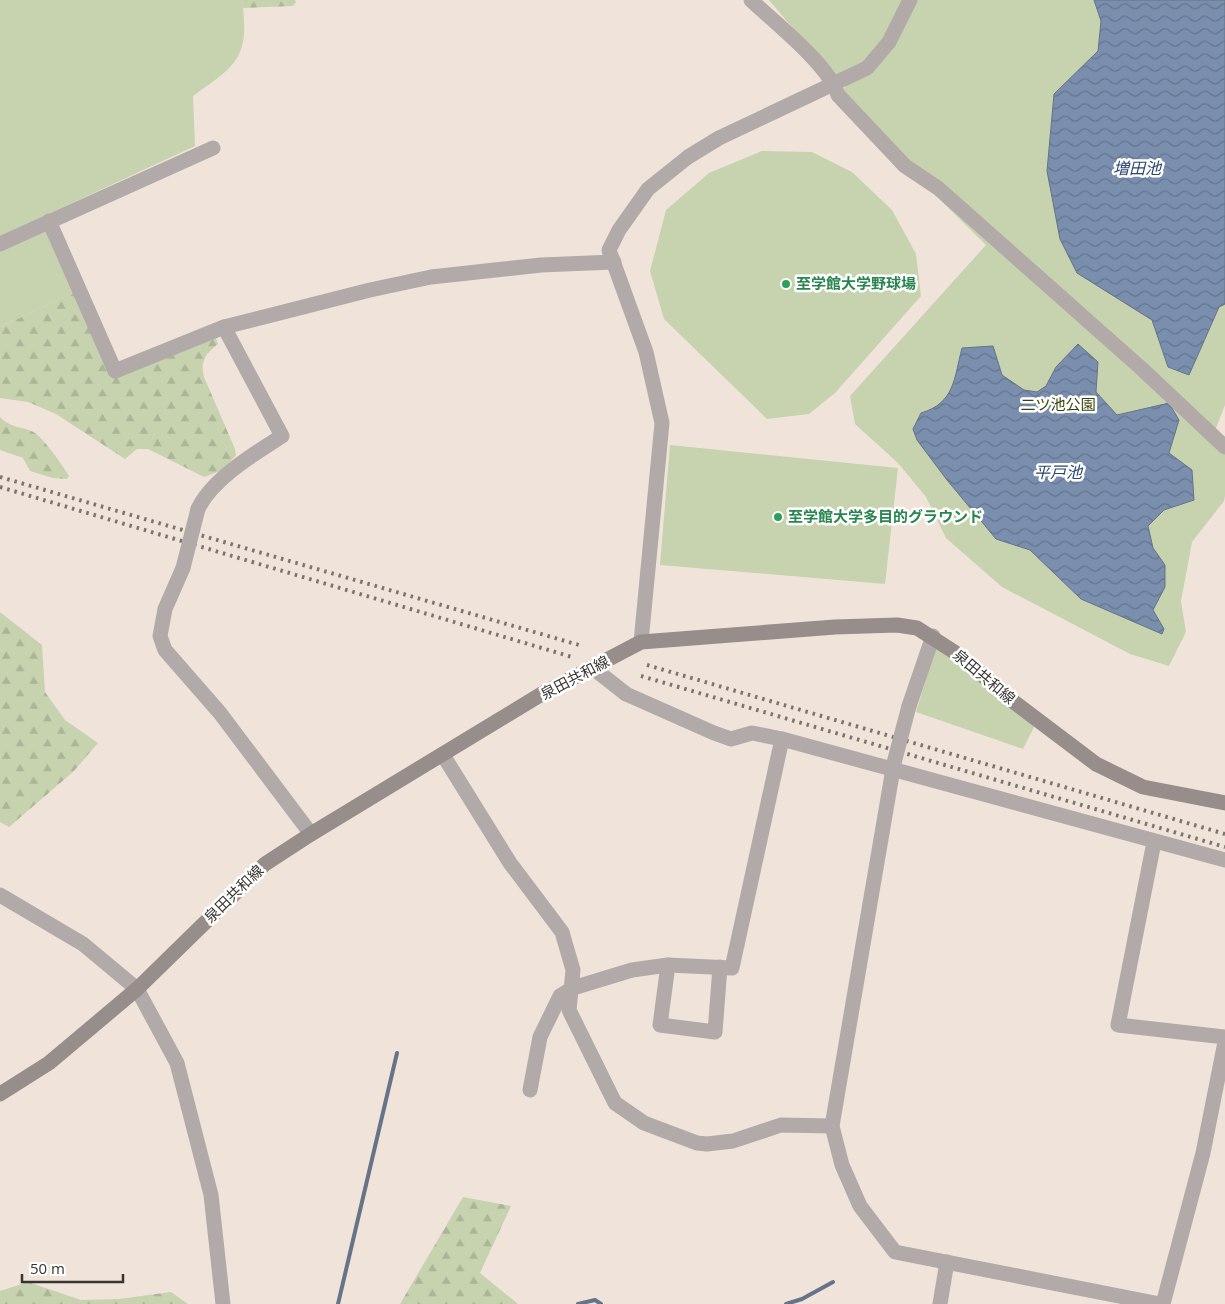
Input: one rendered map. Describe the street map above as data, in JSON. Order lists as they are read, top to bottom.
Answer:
{
  "streets": {
    "main road": ["泉田共和線"]
  },
  "water": ["増田池", "平戸池"],
  "parks": ["二ツ池公園"],
  "places": ["至学館大学野球場", "至学館大学多目的グラウンド"],
  "scale_bar": "50 m"
}
